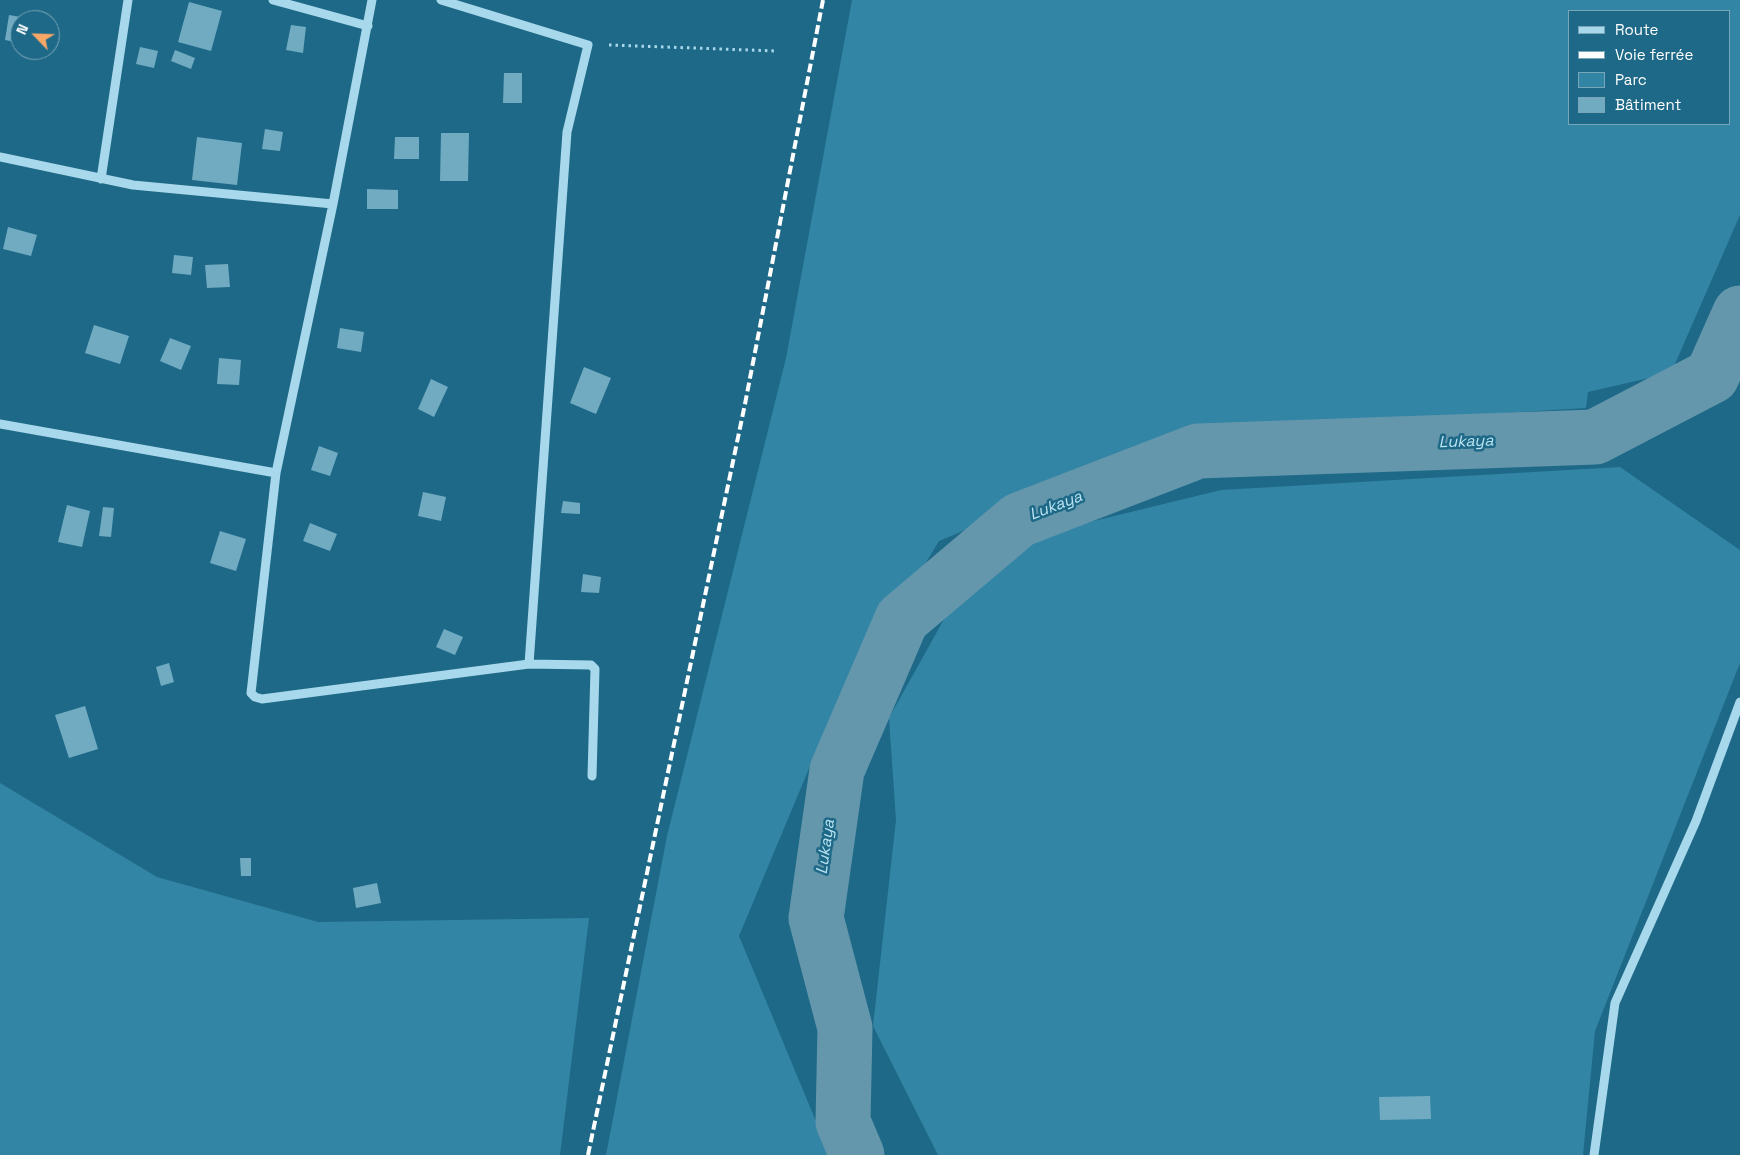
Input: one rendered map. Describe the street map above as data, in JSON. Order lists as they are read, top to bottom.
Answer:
{
  "water": ["Lukaya"],
  "legend": [
    "Route",
    "Voie ferrée",
    "Parc",
    "Bâtiment"
  ],
  "north": "top left"
}
